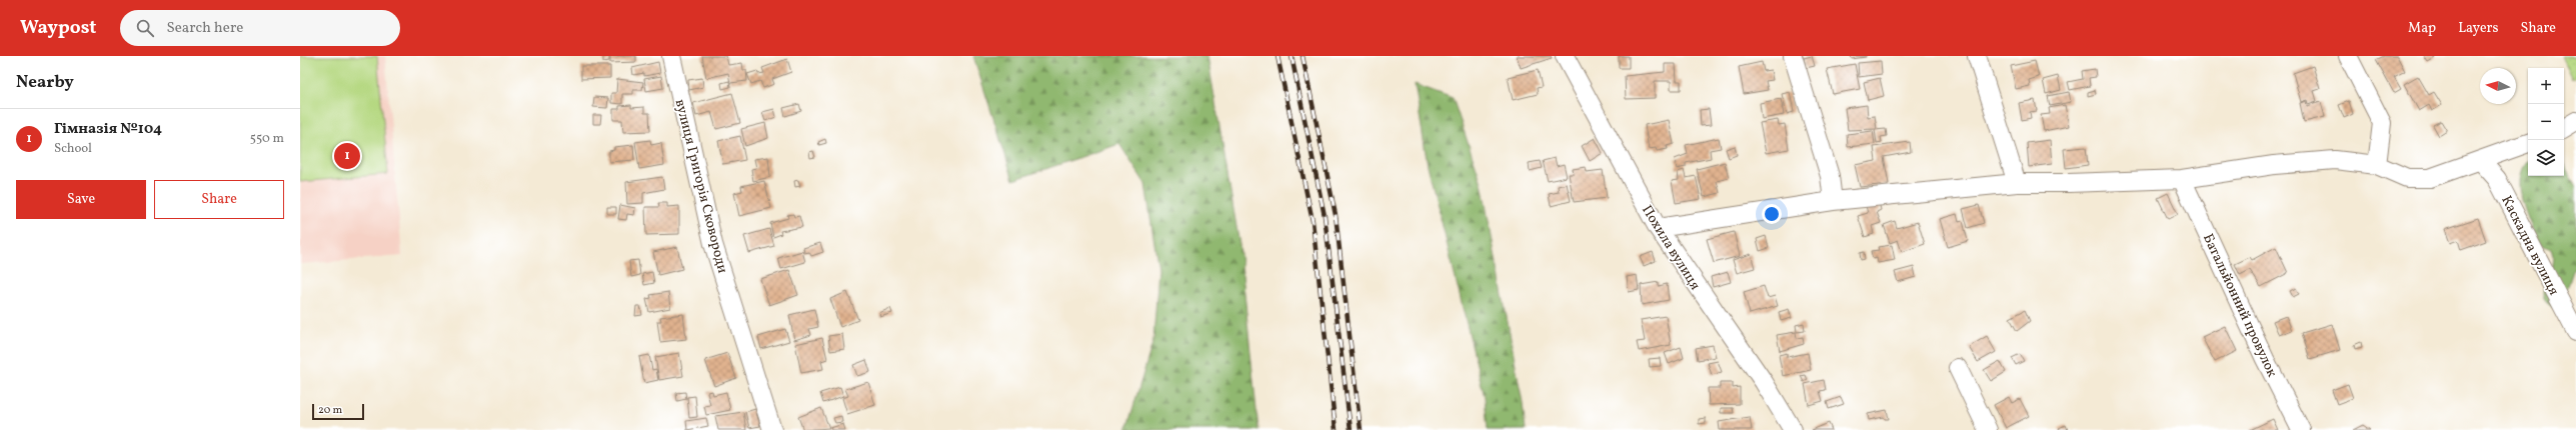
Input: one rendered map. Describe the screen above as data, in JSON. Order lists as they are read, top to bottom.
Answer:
{
  "streets": {
    "street": [
      "вулиця Григорія Сковороди",
      "Каскадна вулиця",
      "Похила вулиця",
      "Батальйонний провулок"
    ]
  },
  "scale_bar": "20 m",
  "north": "left",
  "page": {
    "header": "Waypost",
    "search": "Search here",
    "nav": ["Map", "Layers", "Share"],
    "heading": "Nearby",
    "map_buttons": ["+", "−"],
    "list": [
      {
        "mark": "1",
        "name": "Гімназія №104",
        "note": "School",
        "value": "550 m"
      }
    ],
    "pins": "1",
    "buttons": ["Save", "Share"],
    "scale": "20 m"
  }
}
